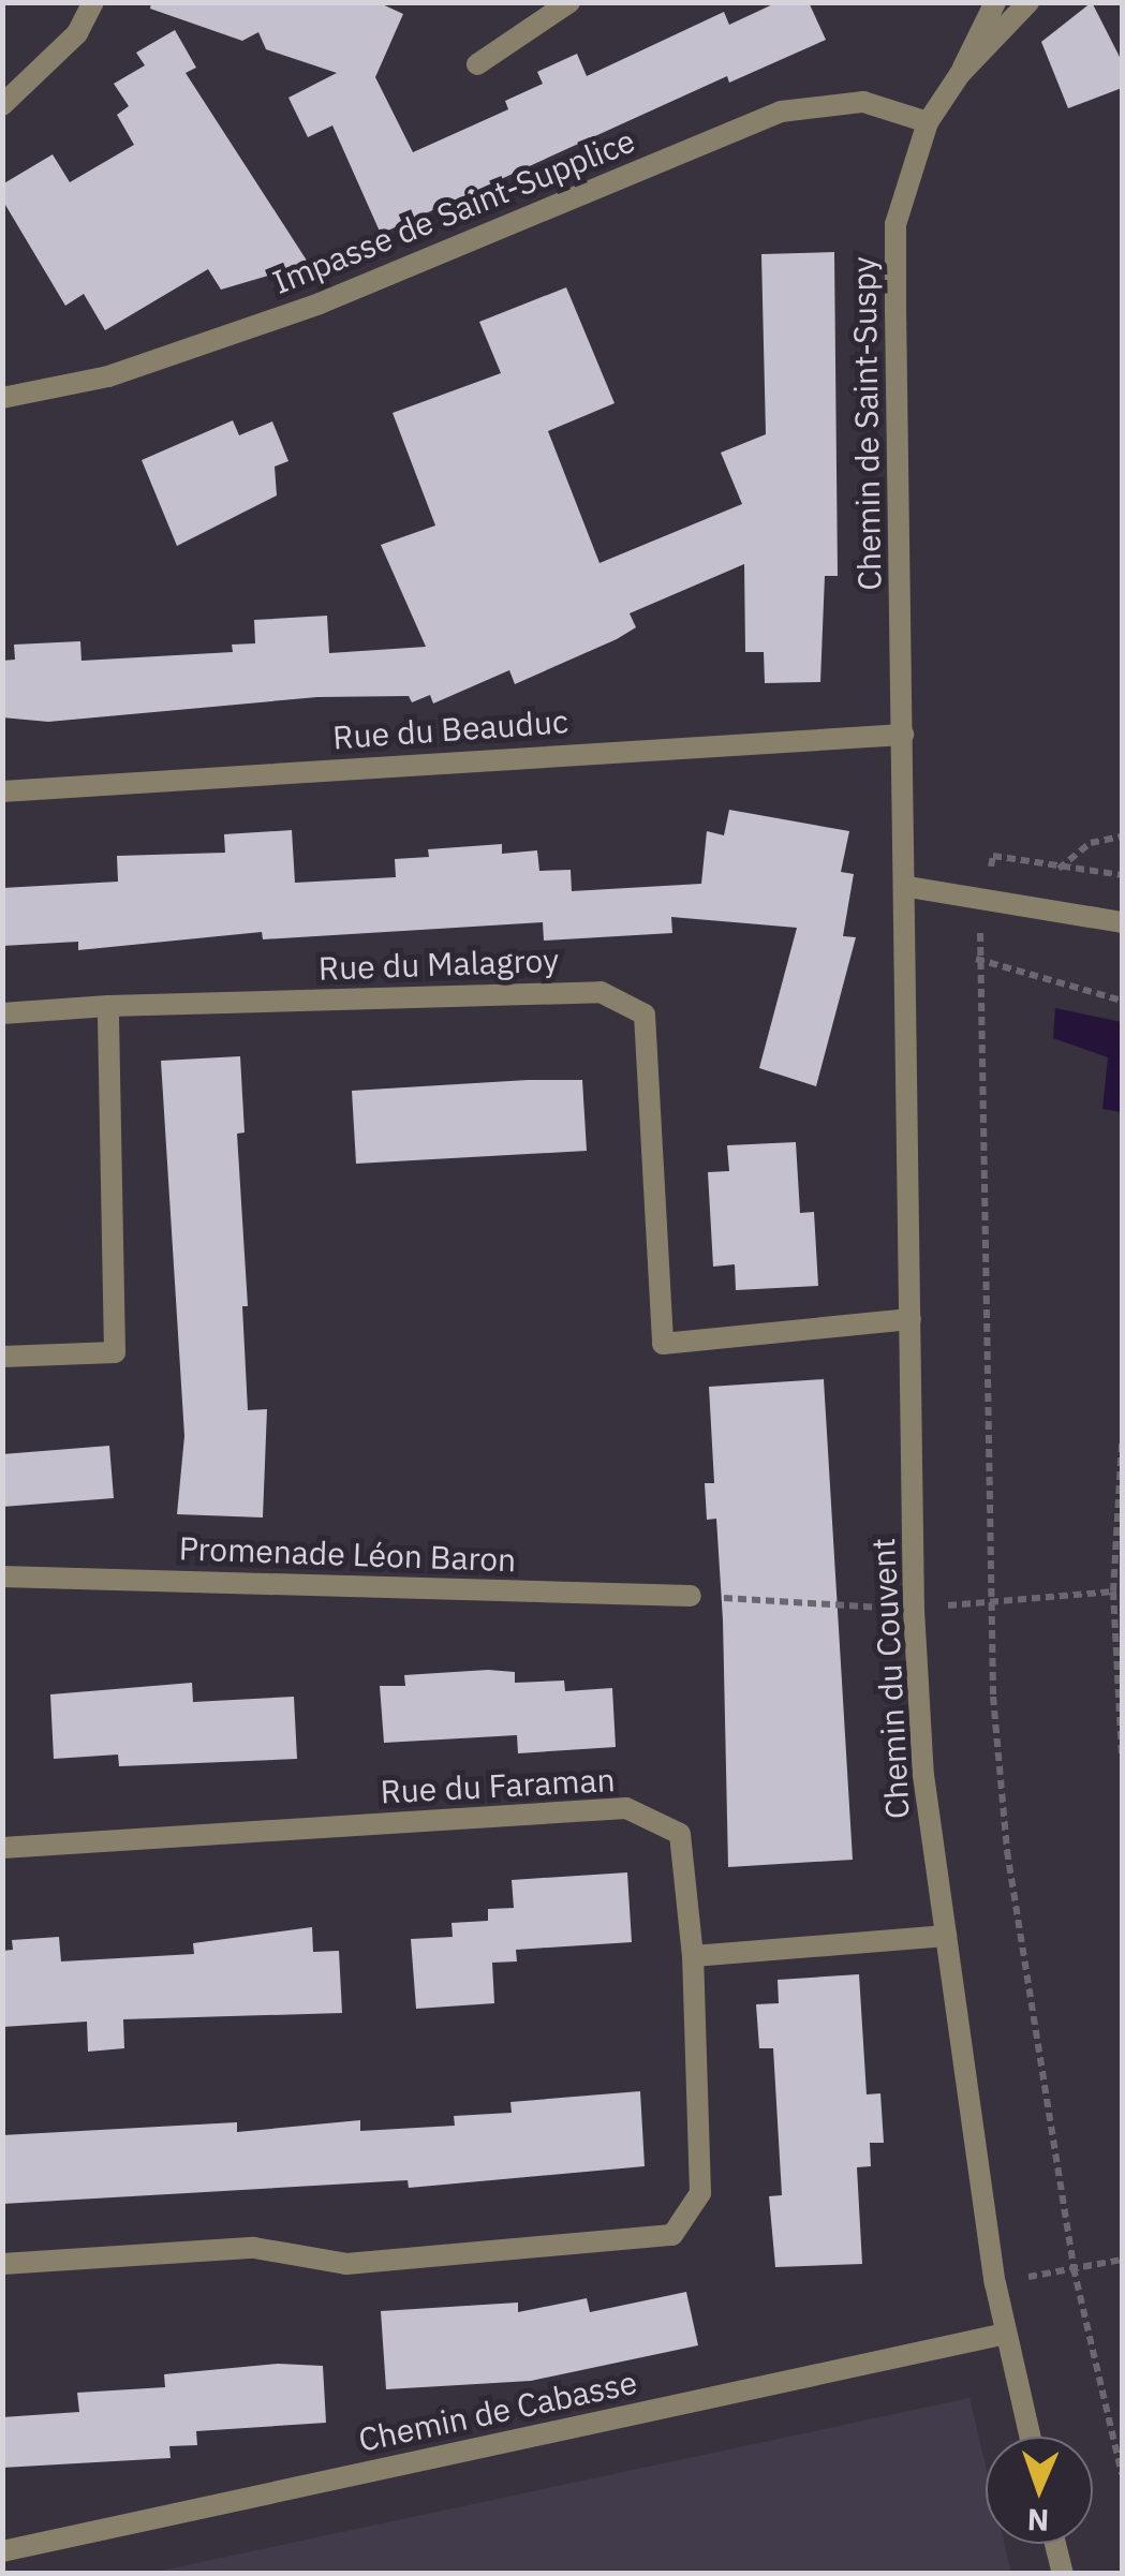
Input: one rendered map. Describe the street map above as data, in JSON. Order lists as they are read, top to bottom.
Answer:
{
  "streets": {
    "street": [
      "Impasse de Saint-Supplice",
      "Chemin de Saint-Suspy",
      "Rue du Beauduc",
      "Rue du Malagroy",
      "Promenade Léon Baron",
      "Chemin du Couvent",
      "Rue du Faraman",
      "Chemin de Cabasse"
    ]
  },
  "crossings": [
    ["Impasse de Saint-Supplice", "Chemin de Saint-Suspy"],
    ["Chemin de Saint-Suspy", "Rue du Beauduc"],
    ["Chemin de Saint-Suspy", "Chemin du Couvent"],
    ["Rue du Malagroy", "Chemin du Couvent"],
    ["Chemin du Couvent", "Chemin de Cabasse"]
  ],
  "north": "bottom"
}
